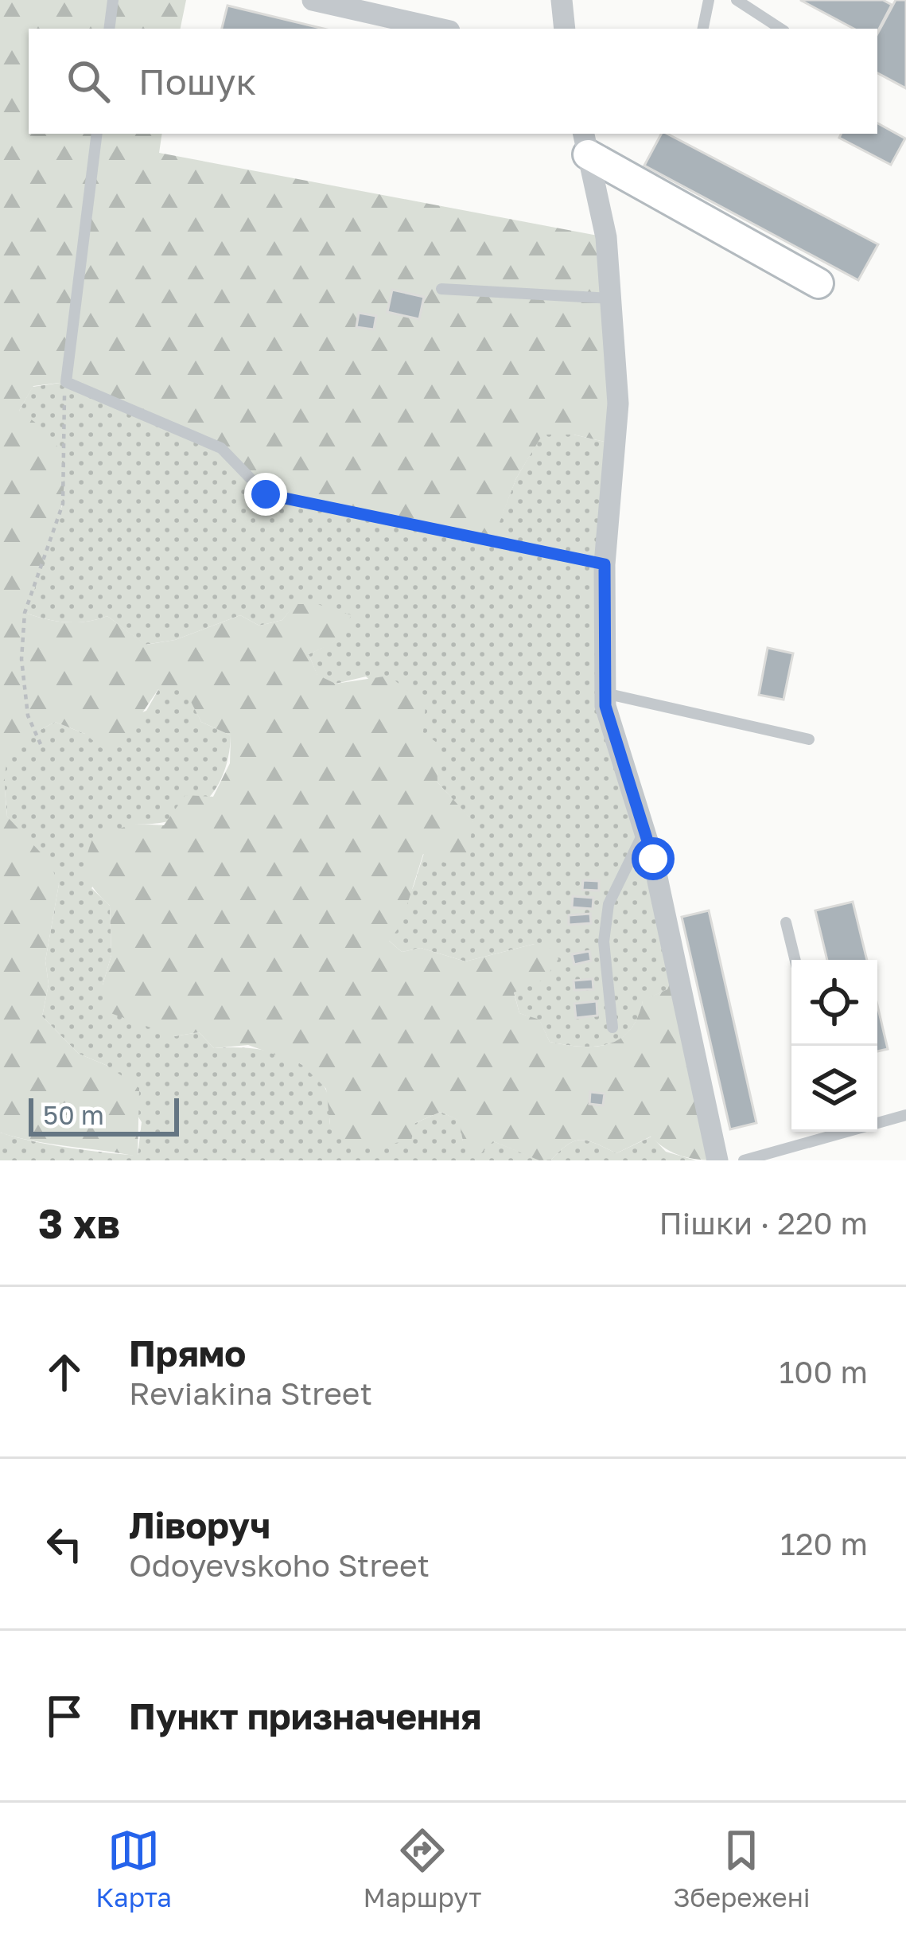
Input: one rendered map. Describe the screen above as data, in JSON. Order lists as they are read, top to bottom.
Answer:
{
  "scale_bar": "50 m",
  "page": {
    "search": "Пошук",
    "scale": "50 m",
    "heading": ["3 хв", "Пішки · 220 m"],
    "list": [
      ["Прямо", "Reviakina Street", "100 m"],
      ["Ліворуч", "Odoyevskoho Street", "120 m"],
      "Пункт призначення"
    ],
    "nav": ["Карта", "Маршрут", "Збережені"]
  }
}
